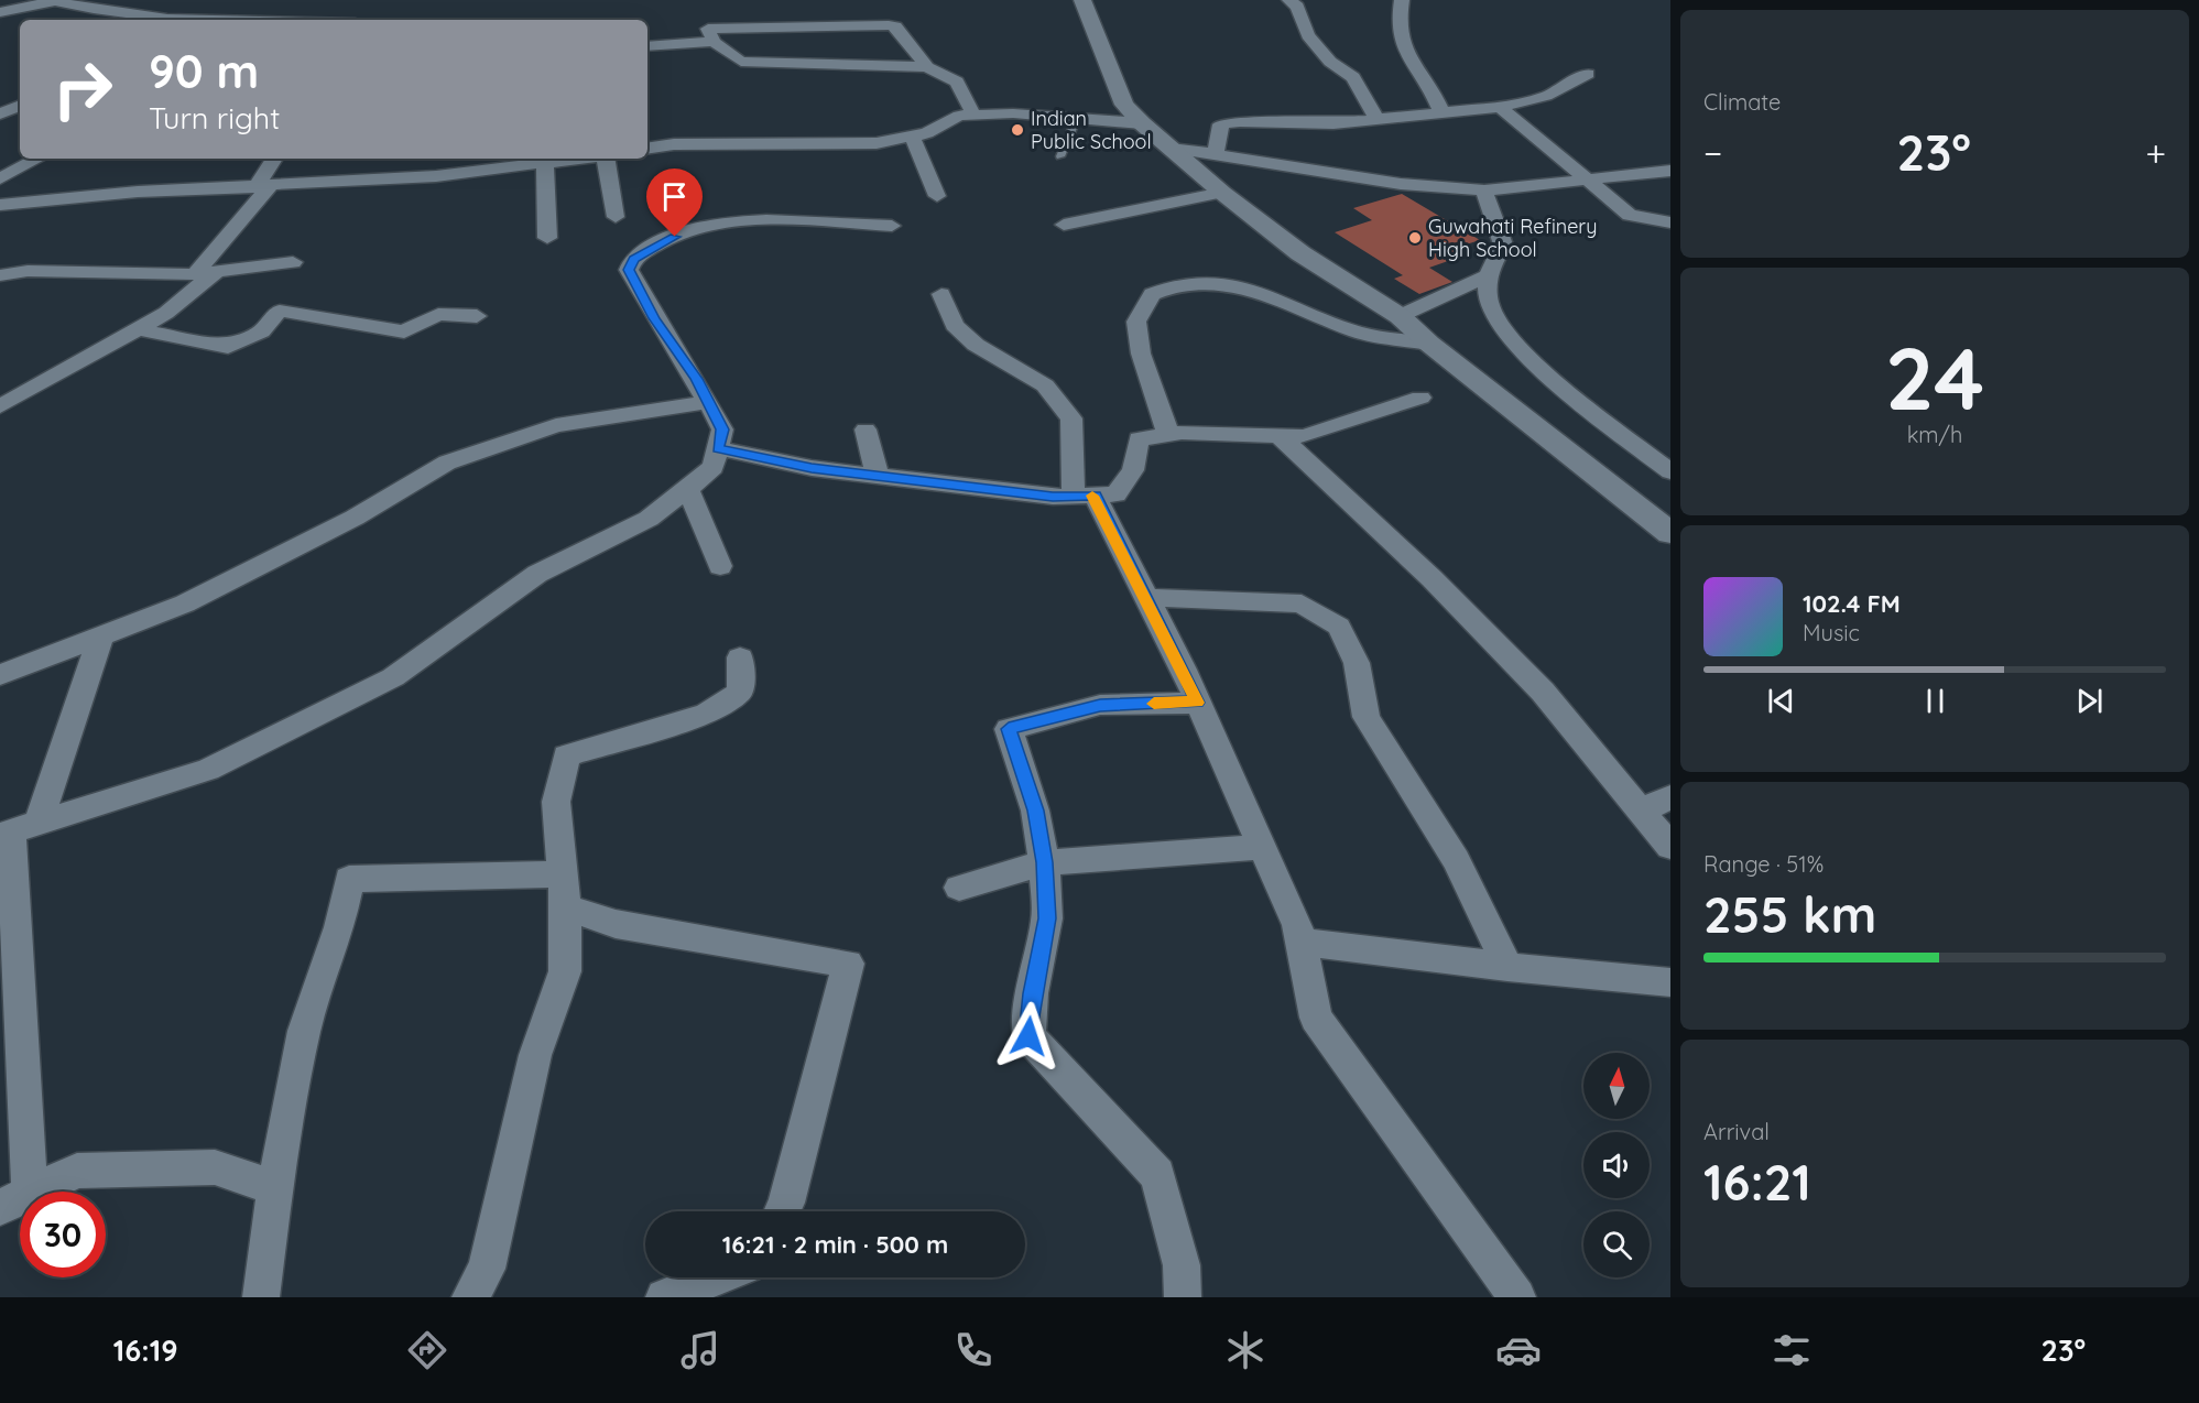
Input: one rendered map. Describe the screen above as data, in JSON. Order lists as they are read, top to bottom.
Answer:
{
  "places": ["Indian Public School", "Guwahati Refinery High School"],
  "north": "top",
  "page": {
    "tile": [
      "Climate",
      ["24", "km/h"],
      ["Range · 51%", "255 km"],
      ["Arrival", "16:21"]
    ],
    "turn": ["90 m", "Turn right"],
    "heat": ["−", "23°", "+"],
    "song": ["102.4 FM", "Music"],
    "limit": "30",
    "trip": "16:21 · 2 min · 500 m",
    "tabs": ["16:19", "23°"]
  }
}
